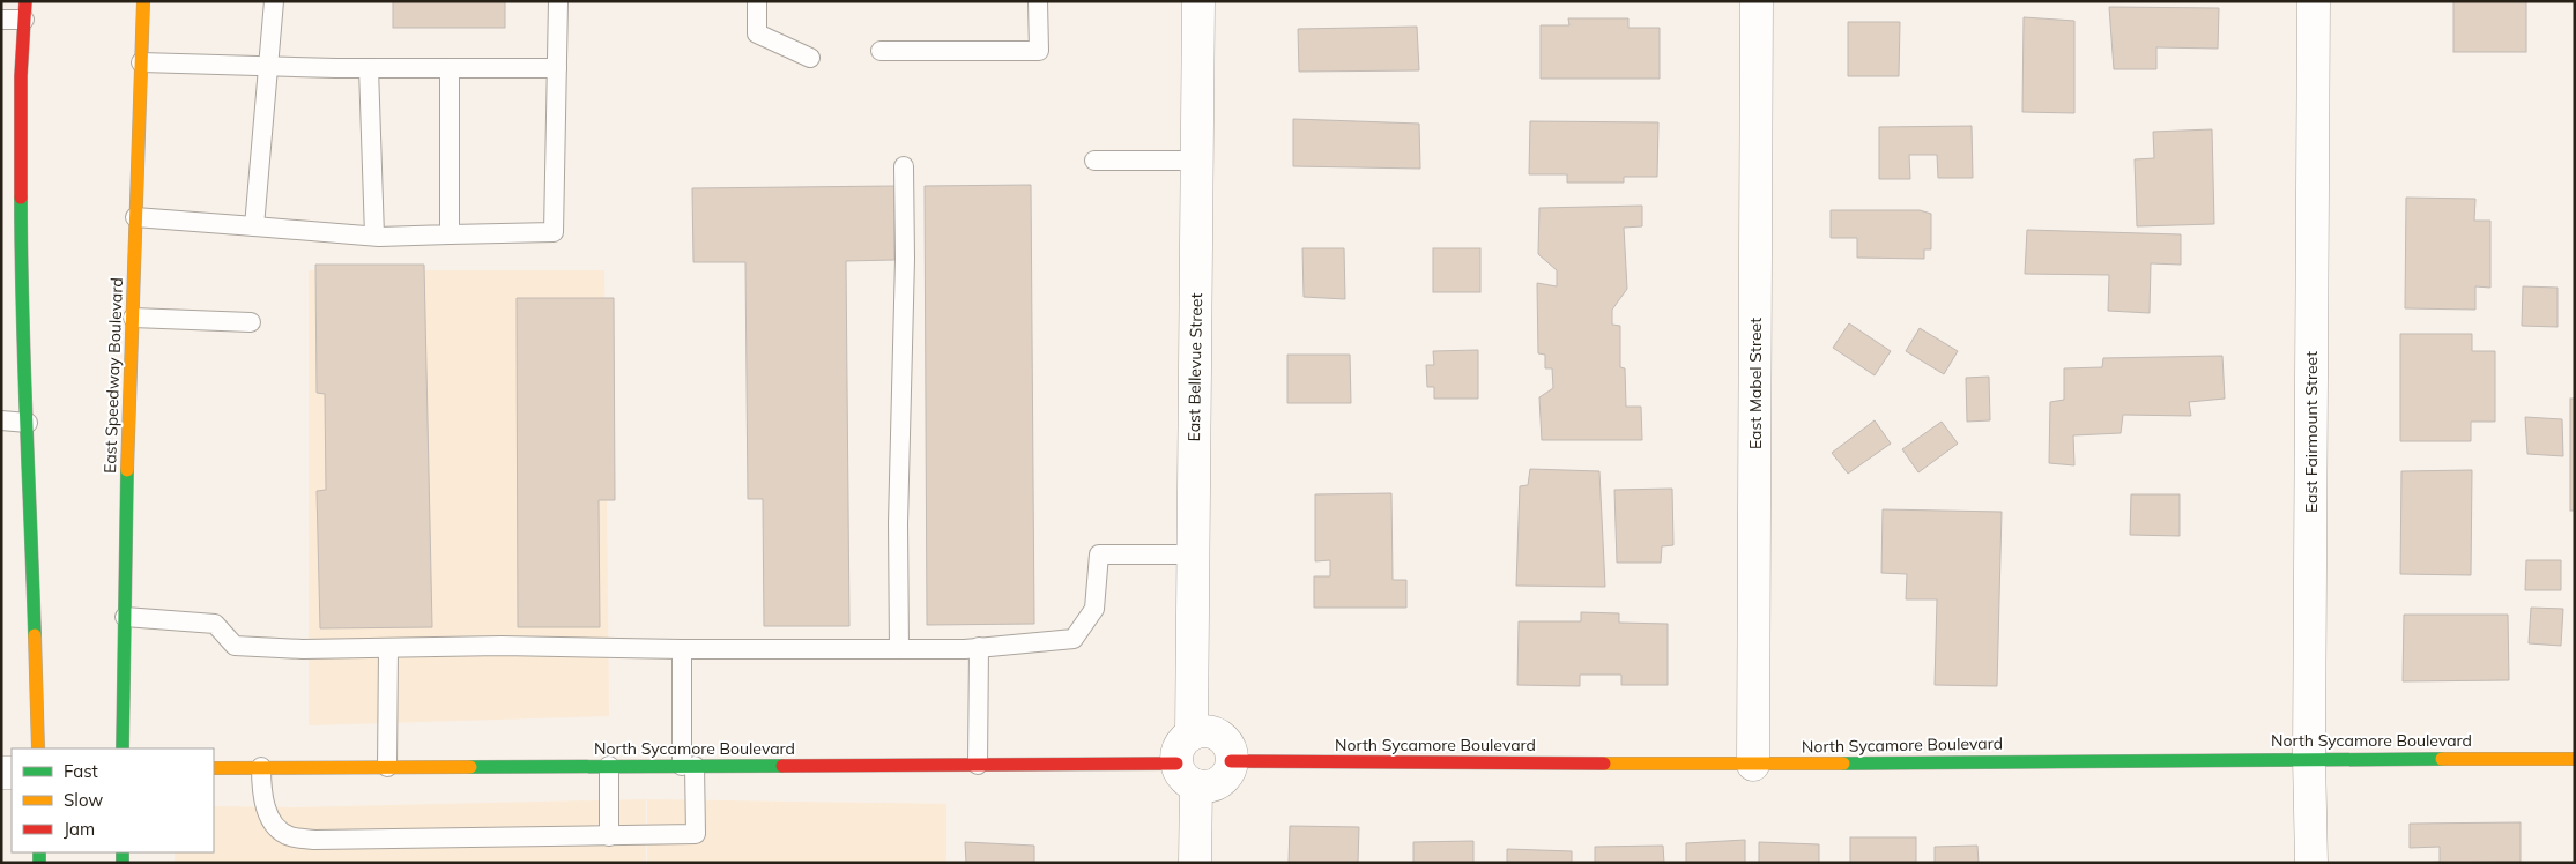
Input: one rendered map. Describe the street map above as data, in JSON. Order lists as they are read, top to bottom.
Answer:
{
  "streets": {
    "street": [
      "East Bellevue Street",
      "East Speedway Boulevard",
      "East Mabel Street",
      "East Fairmount Street",
      "North Sycamore Boulevard"
    ]
  },
  "crossings": [
    ["East Bellevue Street", "North Sycamore Boulevard"],
    ["East Mabel Street", "North Sycamore Boulevard"],
    ["East Fairmount Street", "North Sycamore Boulevard"]
  ],
  "legend": ["Fast", "Slow", "Jam"]
}
